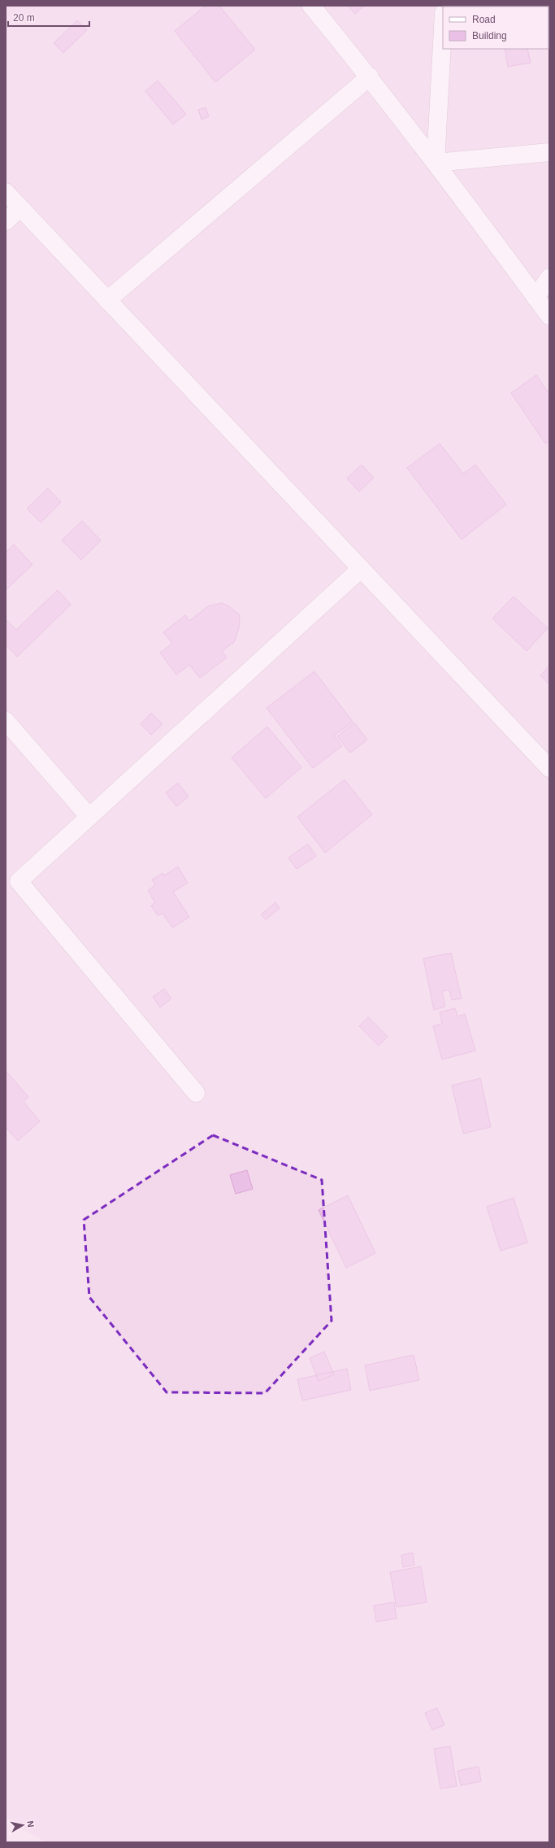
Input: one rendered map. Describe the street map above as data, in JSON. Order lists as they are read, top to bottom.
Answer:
{
  "legend": ["Road", "Building"],
  "scale_bar": "20 m",
  "north": "right"
}
